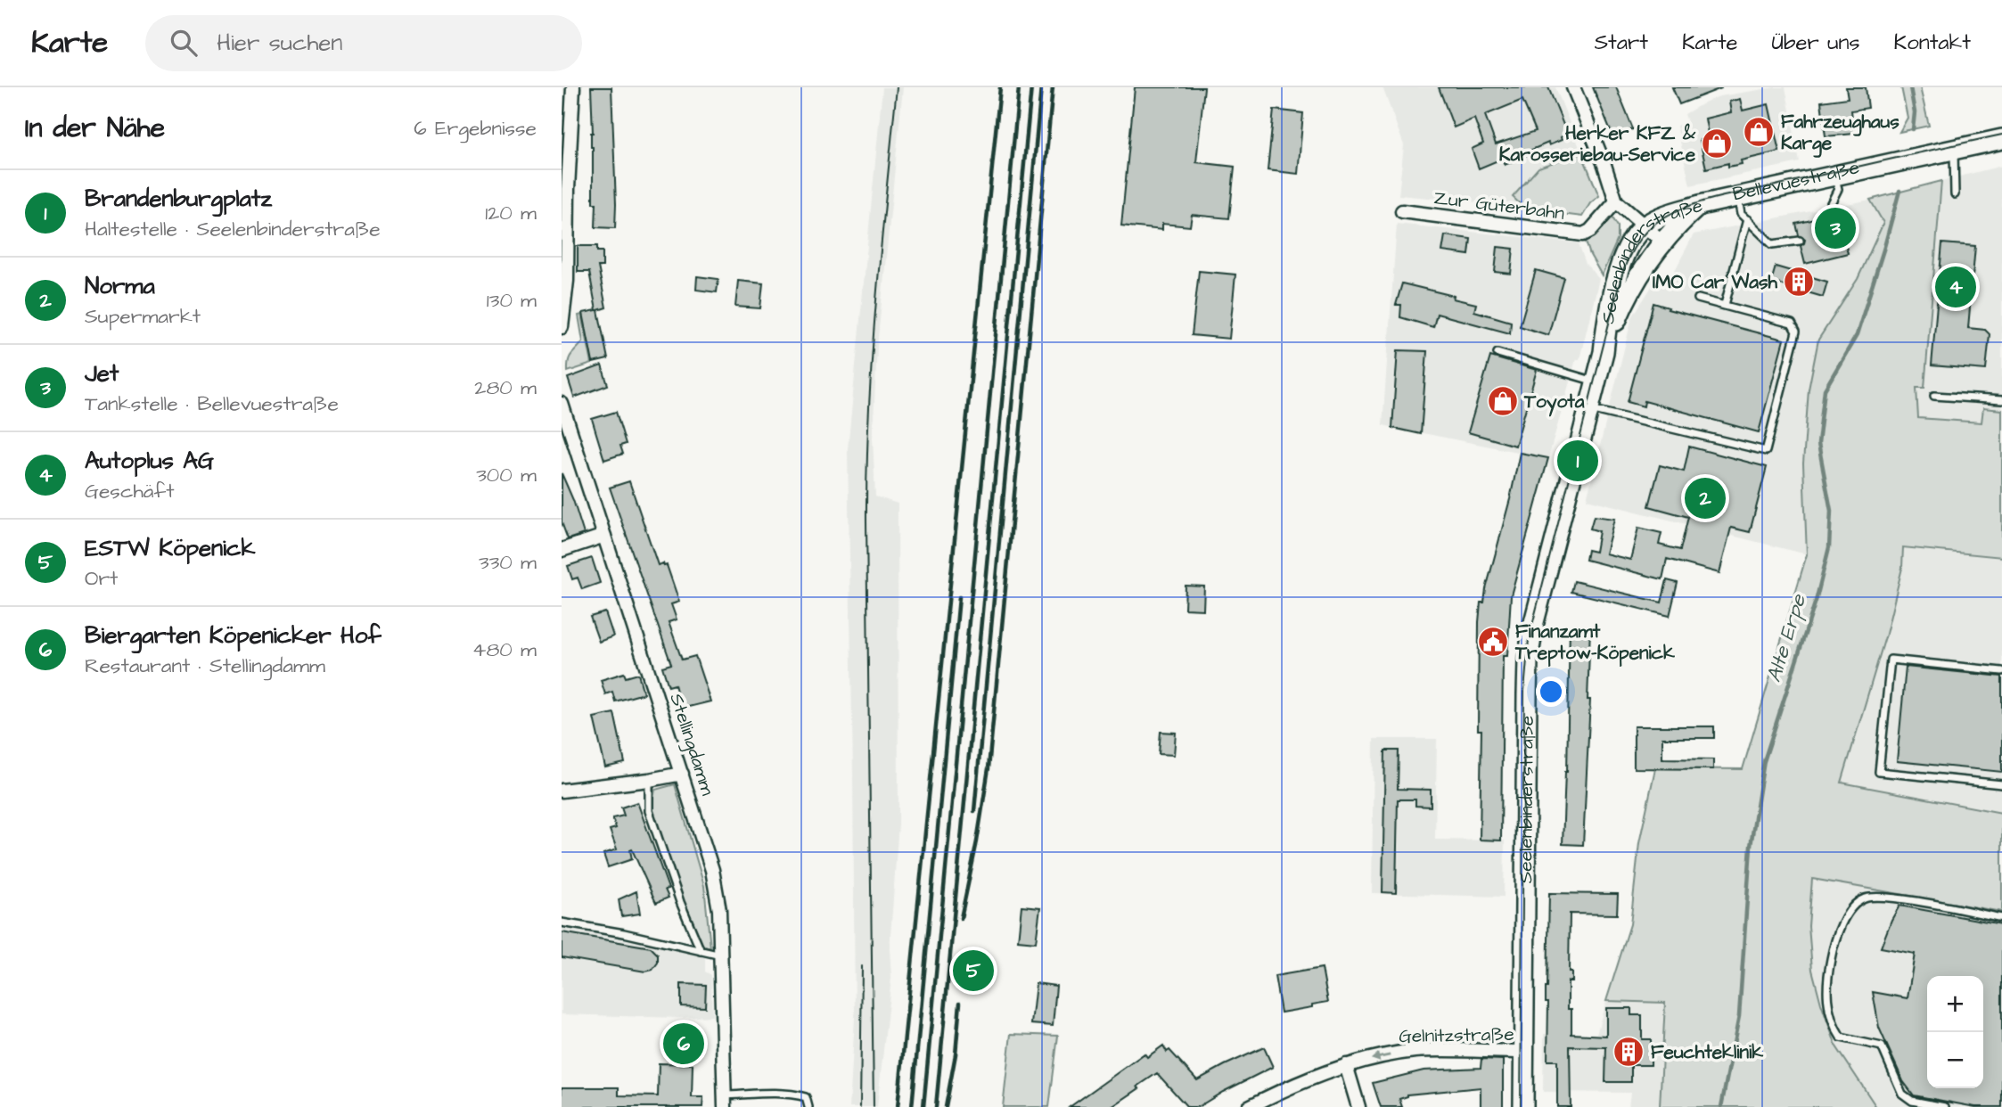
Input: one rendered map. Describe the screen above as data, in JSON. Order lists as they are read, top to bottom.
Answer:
{
  "streets": {
    "street": [
      "Bellevuestraße",
      "Zur Güterbahn",
      "Seelenbinderstraße",
      "Stellingdamm",
      "Gelnitzstraße"
    ]
  },
  "crossings": [
    ["Bellevuestraße", "Seelenbinderstraße"],
    ["Seelenbinderstraße", "Gelnitzstraße"]
  ],
  "one_way": ["Gelnitzstraße"],
  "water": ["Alte Erpe"],
  "places": {
    "shop": ["Fahrzeughaus Karge", "Herker KFZ & Karosseriebau-Service", "Toyota"],
    "building": ["IMO Car Wash", "Feuchteklinik"],
    "public building": ["Finanzamt Treptow-Köpenick"]
  },
  "page": {
    "header": "Karte",
    "search": "Hier suchen",
    "nav": [
      "Start",
      "Karte",
      "Über uns",
      "Kontakt"
    ],
    "heading": ["In der Nähe", "6 Ergebnisse"],
    "list": [
      {
        "mark": "1",
        "name": "Brandenburgplatz",
        "note": "Haltestelle · Seelenbinderstraße",
        "value": "120 m"
      },
      {
        "mark": "2",
        "name": "Norma",
        "note": "Supermarkt",
        "value": "130 m"
      },
      {
        "mark": "3",
        "name": "Jet",
        "note": "Tankstelle · Bellevuestraße",
        "value": "280 m"
      },
      {
        "mark": "4",
        "name": "Autoplus AG",
        "note": "Geschäft",
        "value": "300 m"
      },
      {
        "mark": "5",
        "name": "ESTW Köpenick",
        "note": "Ort",
        "value": "330 m"
      },
      {
        "mark": "6",
        "name": "Biergarten Köpenicker Hof",
        "note": "Restaurant · Stellingdamm",
        "value": "480 m"
      }
    ],
    "pins": [
      "3",
      "4",
      "1",
      "2",
      "5",
      "6"
    ],
    "map_buttons": ["+", "−"]
  }
}
